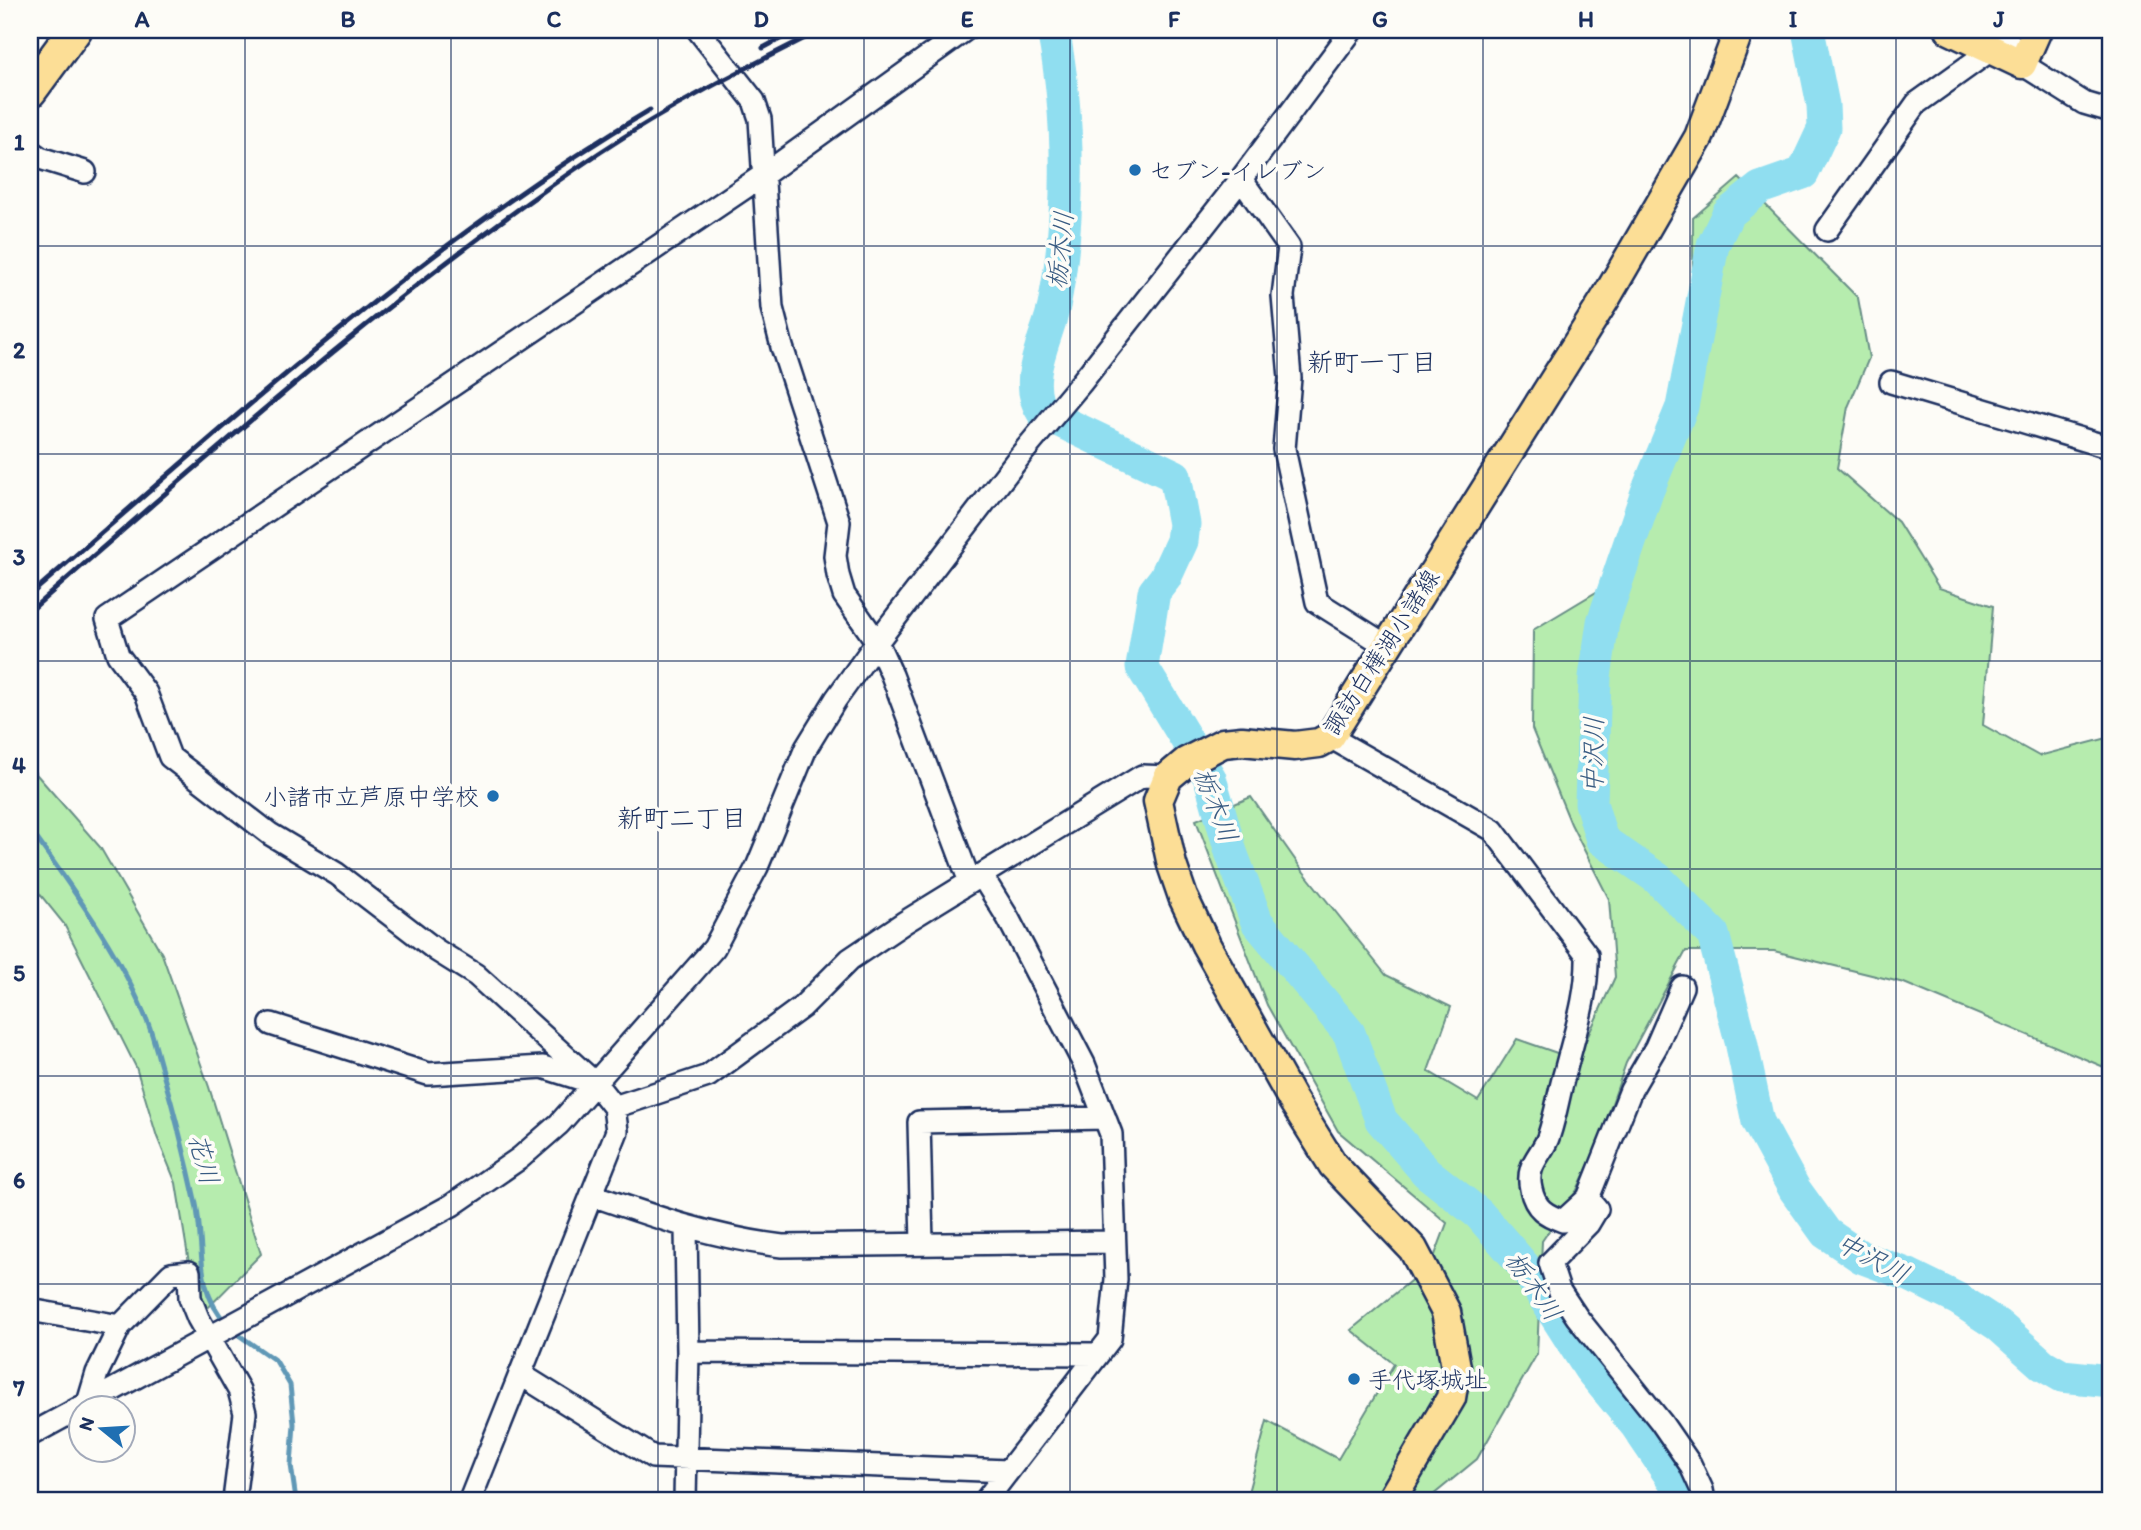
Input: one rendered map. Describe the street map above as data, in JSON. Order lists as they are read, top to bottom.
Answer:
{
  "streets": {
    "main road": ["諏訪白樺湖小諸線"]
  },
  "districts": ["新町一丁目", "新町二丁目"],
  "water": ["栃木川", "中沢川", "花川"],
  "places": ["セブン-イレブン", "小諸市立芦原中学校", "手代塚城址"],
  "north": "left",
  "grid": {
    "columns": [
      "A",
      "B",
      "C",
      "D",
      "E",
      "F",
      "G",
      "H",
      "I",
      "J"
    ],
    "rows": [
      "1",
      "2",
      "3",
      "4",
      "5",
      "6",
      "7"
    ]
  }
}
